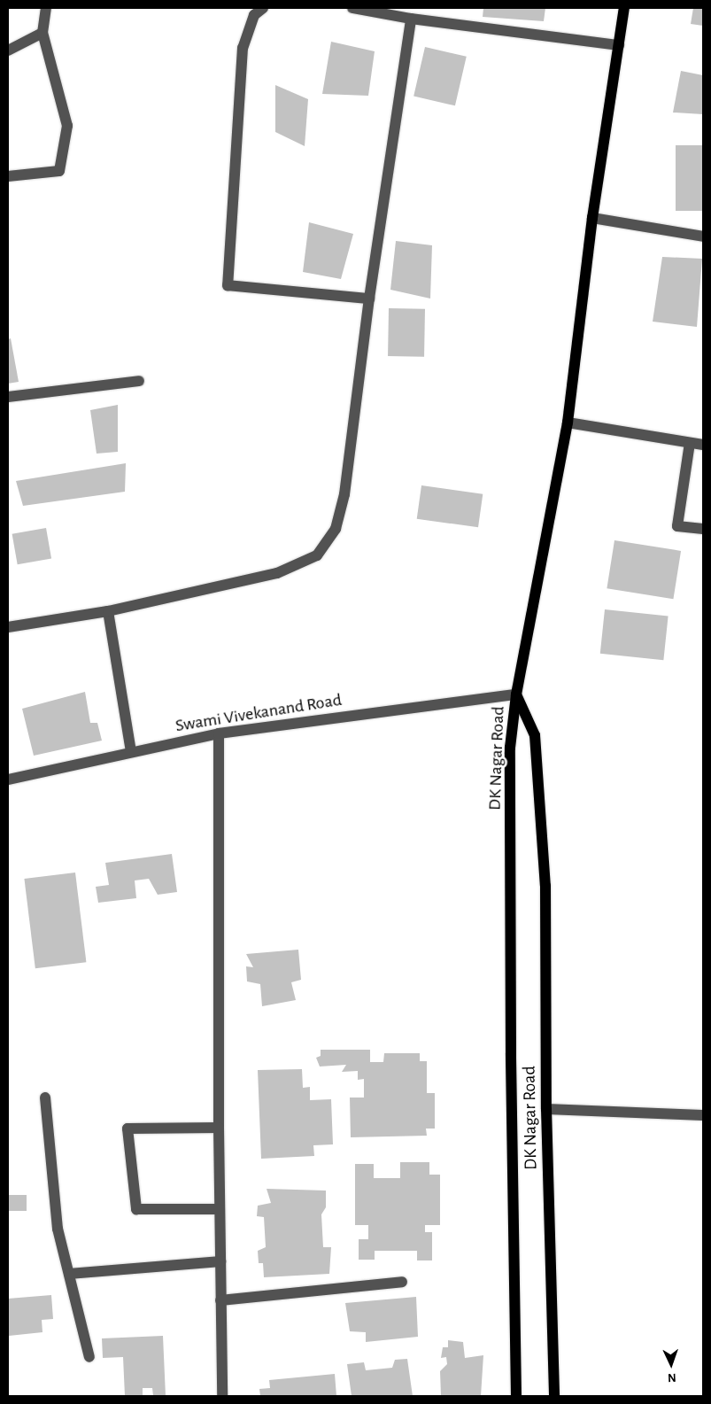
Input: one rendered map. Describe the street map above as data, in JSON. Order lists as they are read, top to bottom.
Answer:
{
  "streets": {
    "main road": ["DK Nagar Road"],
    "street": ["Swami Vivekanand Road"]
  },
  "crossings": [
    ["Swami Vivekanand Road", "DK Nagar Road"]
  ],
  "north": "bottom"
}
